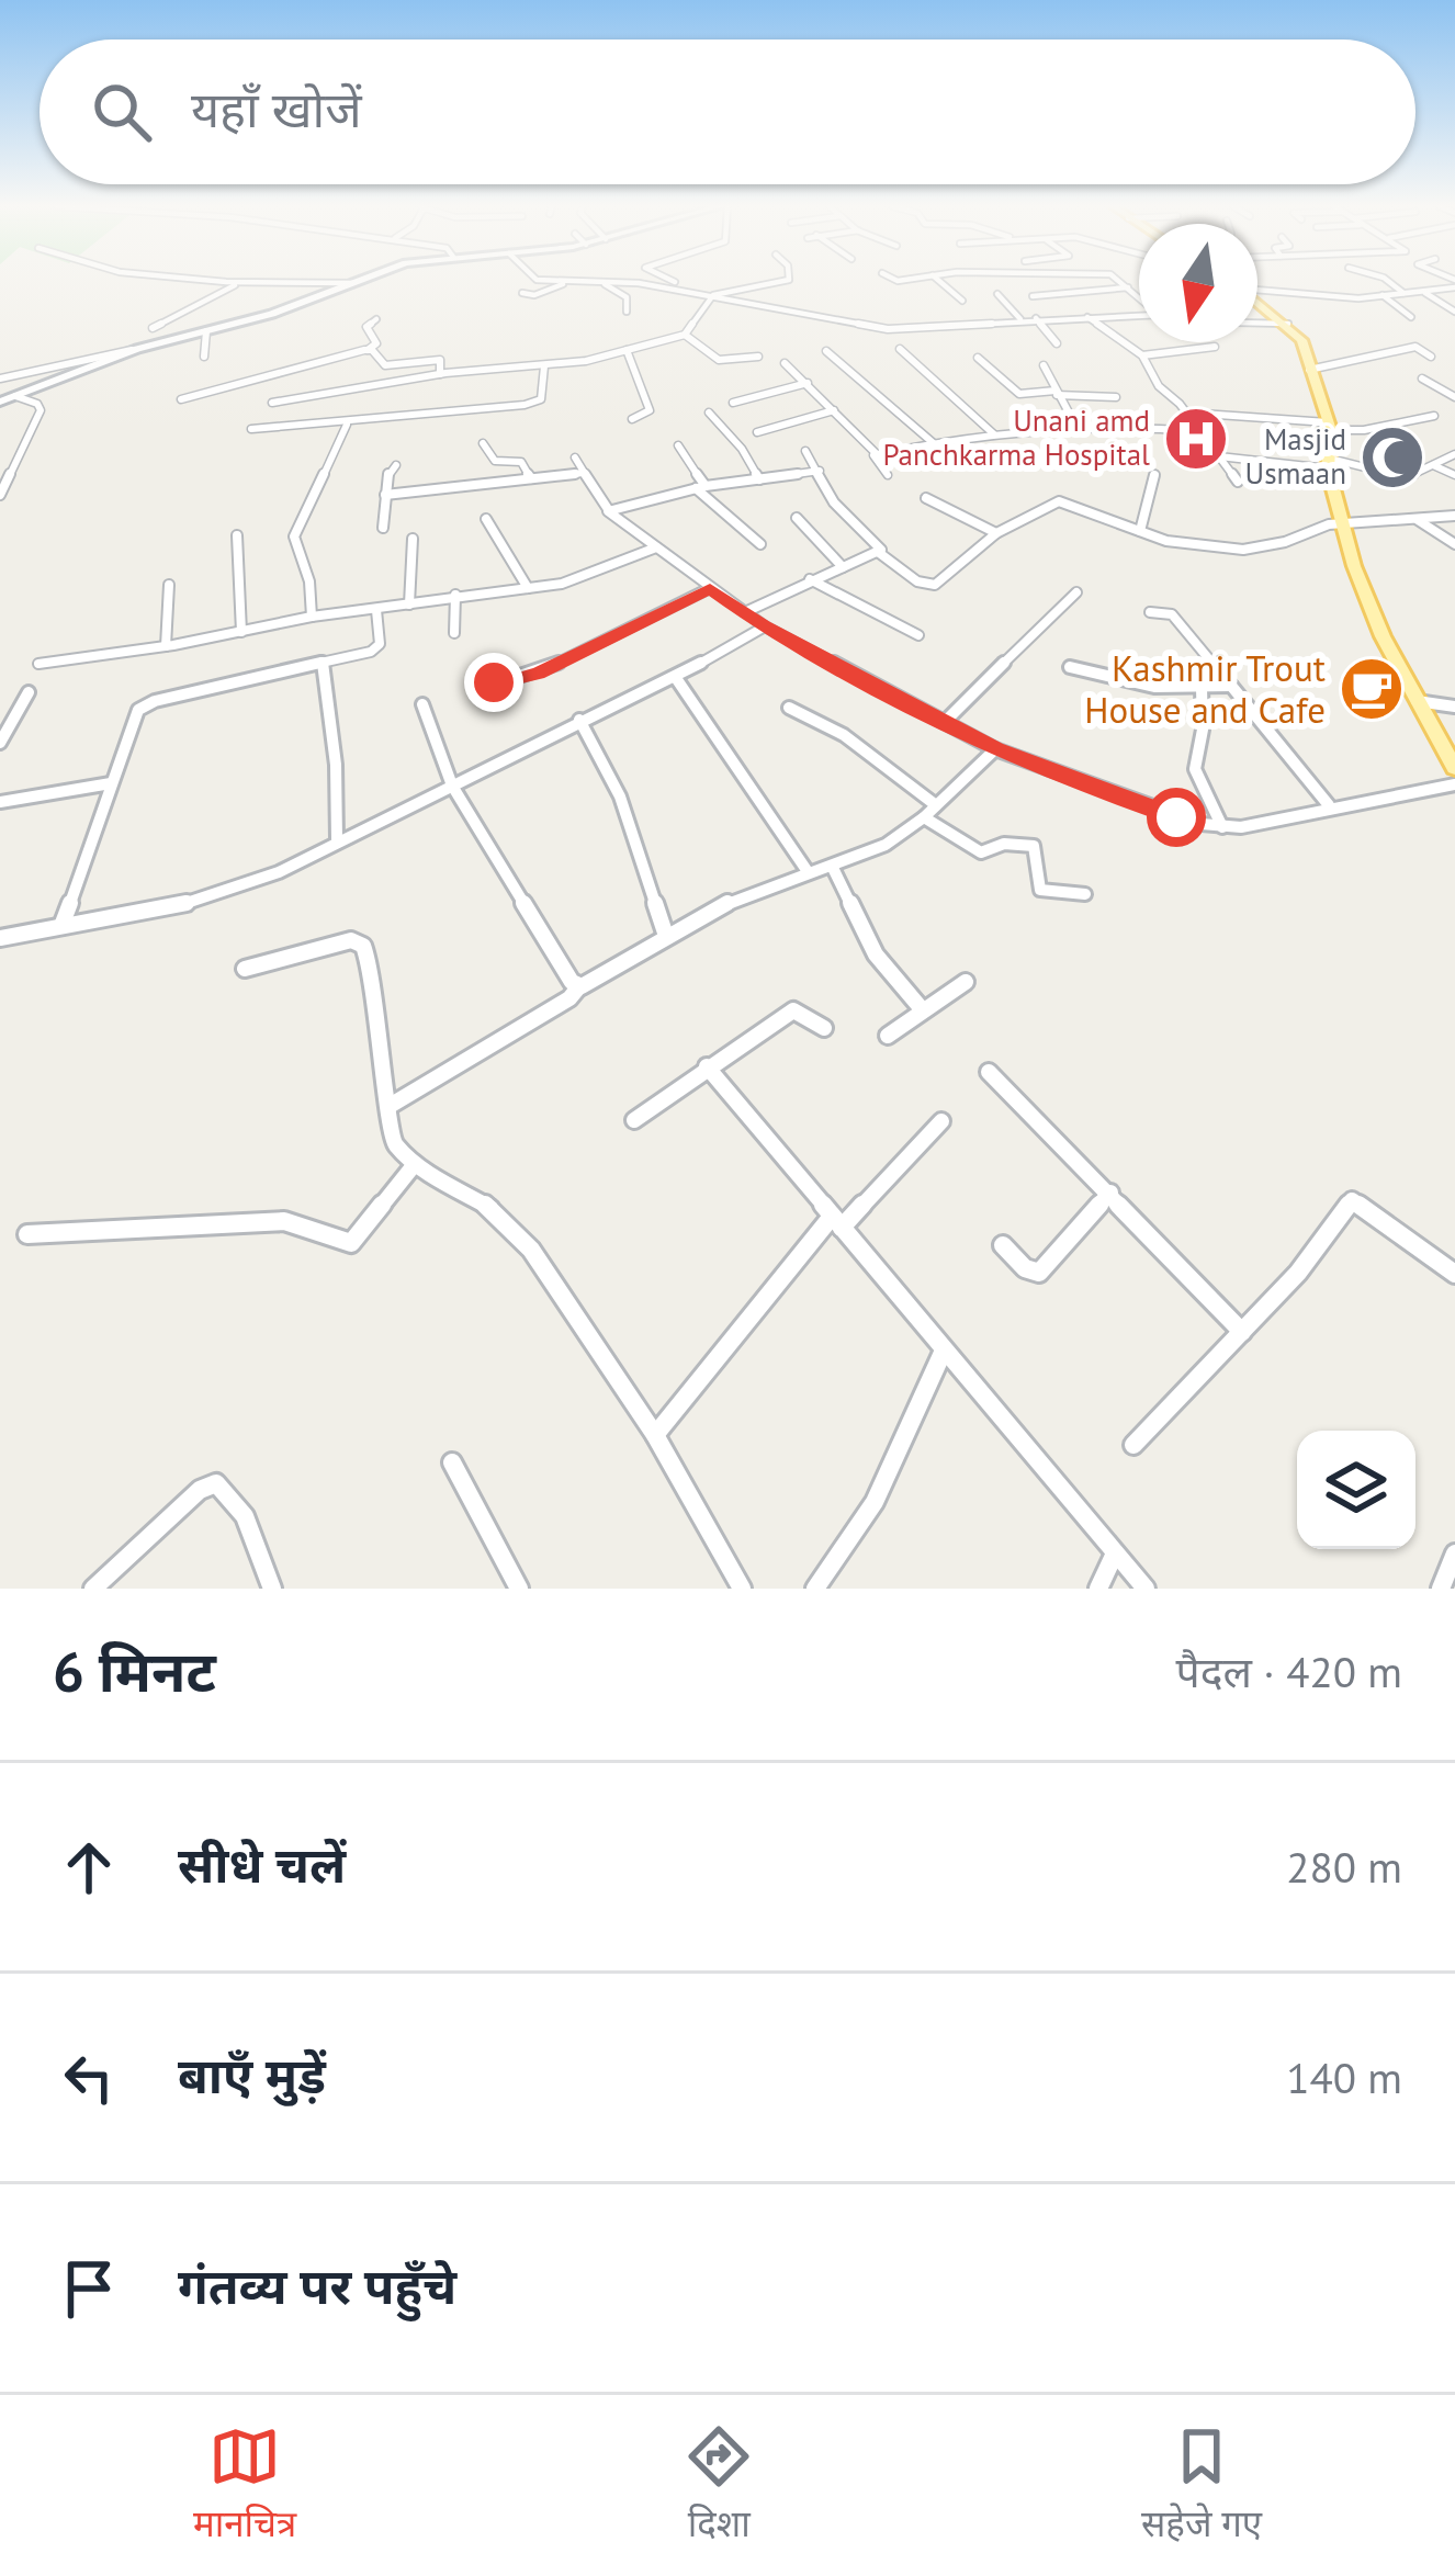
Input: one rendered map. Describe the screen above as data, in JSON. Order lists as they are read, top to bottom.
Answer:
{
  "places": {
    "hospital": ["Unani amd Panchkarma Hospital"],
    "mosque": ["Masjid Usmaan"],
    "cafe": ["Kashmir Trout House and Cafe"]
  },
  "north": "bottom",
  "page": {
    "search": "यहाँ खोजें",
    "heading": ["6 मिनट", "पैदल · 420 m"],
    "list": [
      ["सीधे चलें", "280 m"],
      ["बाएँ मुड़ें", "140 m"],
      "गंतव्य पर पहुँचे"
    ],
    "nav": ["मानचित्र", "दिशा", "सहेजे गए"]
  }
}
